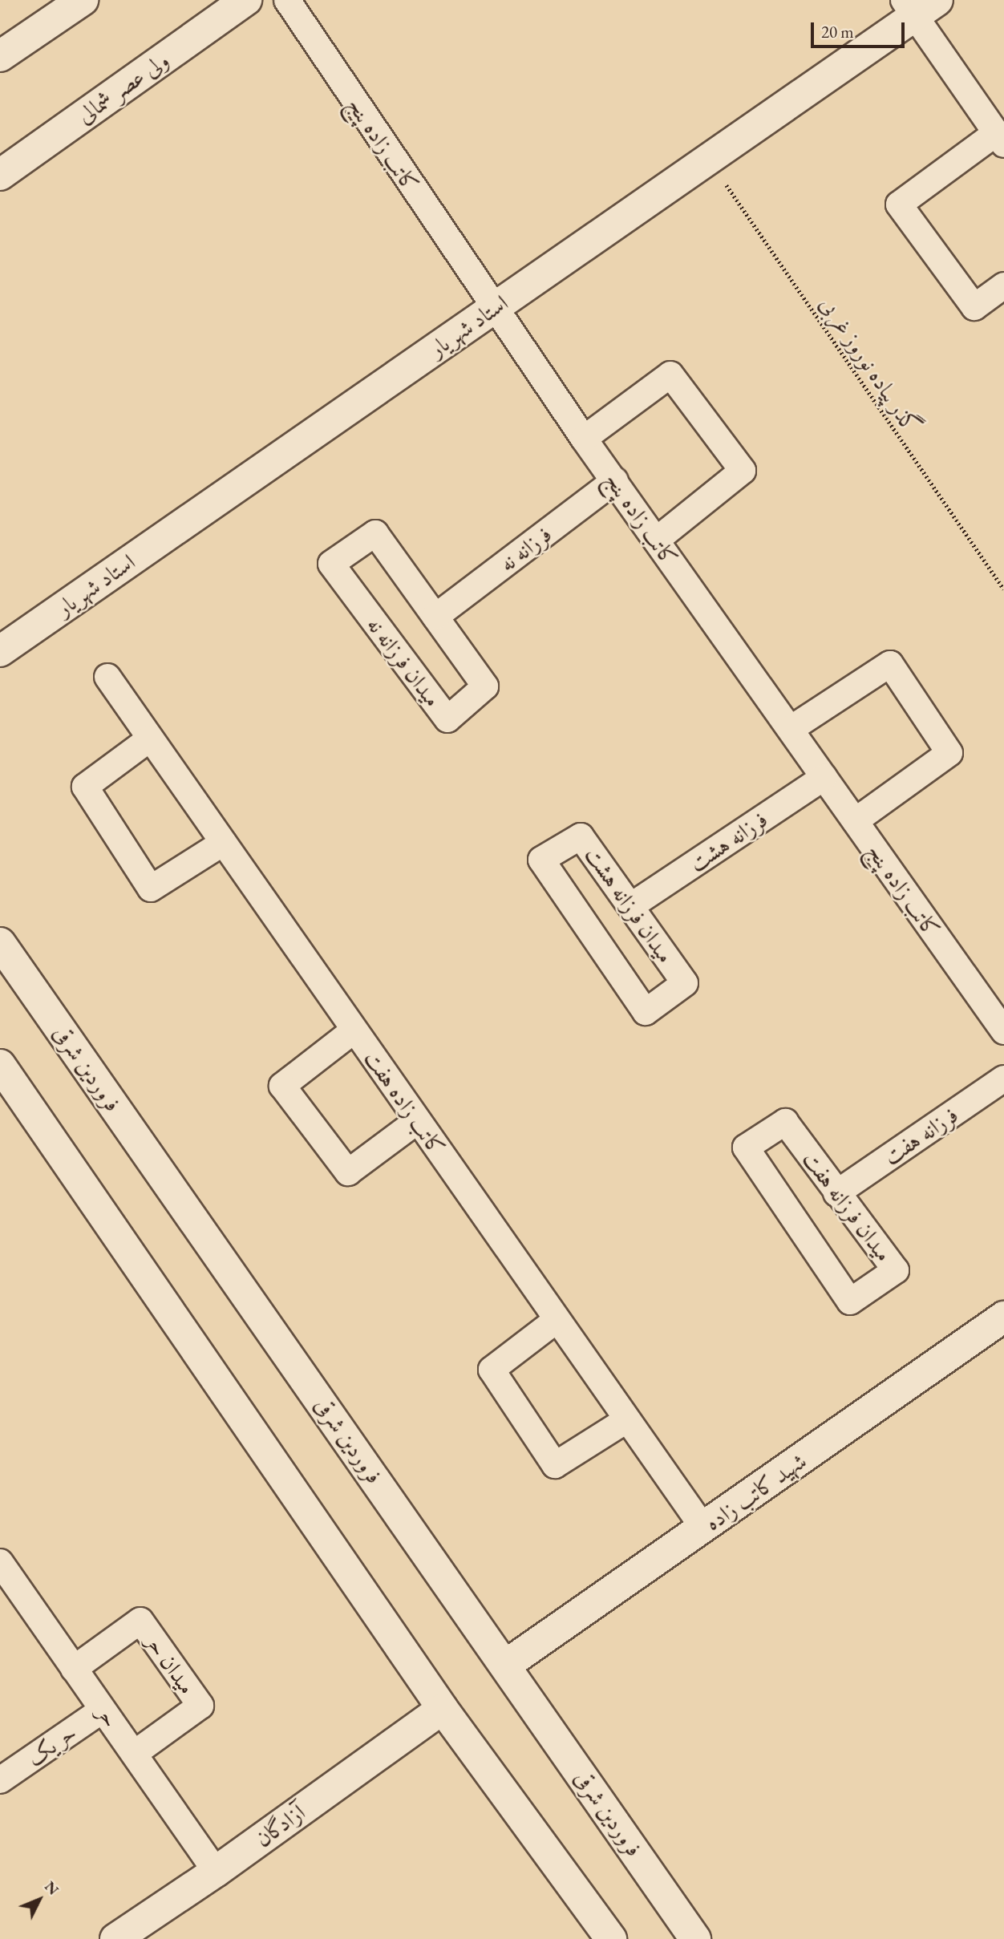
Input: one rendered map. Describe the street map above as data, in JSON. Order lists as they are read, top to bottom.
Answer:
{
  "streets": {
    "main road": [
      "ولی عصر شمالی",
      "استاد شهریار",
      "فروردین شرقی",
      "شهید کاتب زاده",
      "آزادگان"
    ],
    "street": [
      "کاتب زاده پنج",
      "فرزانه نه",
      "میدان فرزانه نه",
      "فرزانه هشت",
      "میدان فرزانه هشت",
      "کاتب زاده هفت",
      "فرزانه هفت",
      "میدان فرزانه هفت",
      "میدان حر",
      "حر",
      "حر یک"
    ],
    "path": ["گذر پیاده نوروز غربی"]
  },
  "crossings": [
    ["کاتب زاده پنج", "استاد شهریار"],
    ["کاتب زاده پنج", "فرزانه نه"],
    ["کاتب زاده پنج", "فرزانه هشت"],
    ["استاد شهریار", "گذر پیاده نوروز غربی"],
    ["فرزانه نه", "میدان فرزانه نه"],
    ["فرزانه هشت", "میدان فرزانه هشت"],
    ["فروردین شرقی", "شهید کاتب زاده"],
    ["کاتب زاده هفت", "شهید کاتب زاده"],
    ["فرزانه هفت", "میدان فرزانه هفت"],
    ["میدان حر", "حر"],
    ["حر", "حر یک"],
    ["حر", "آزادگان"]
  ],
  "scale_bar": "20 m",
  "north": "top right"
}
